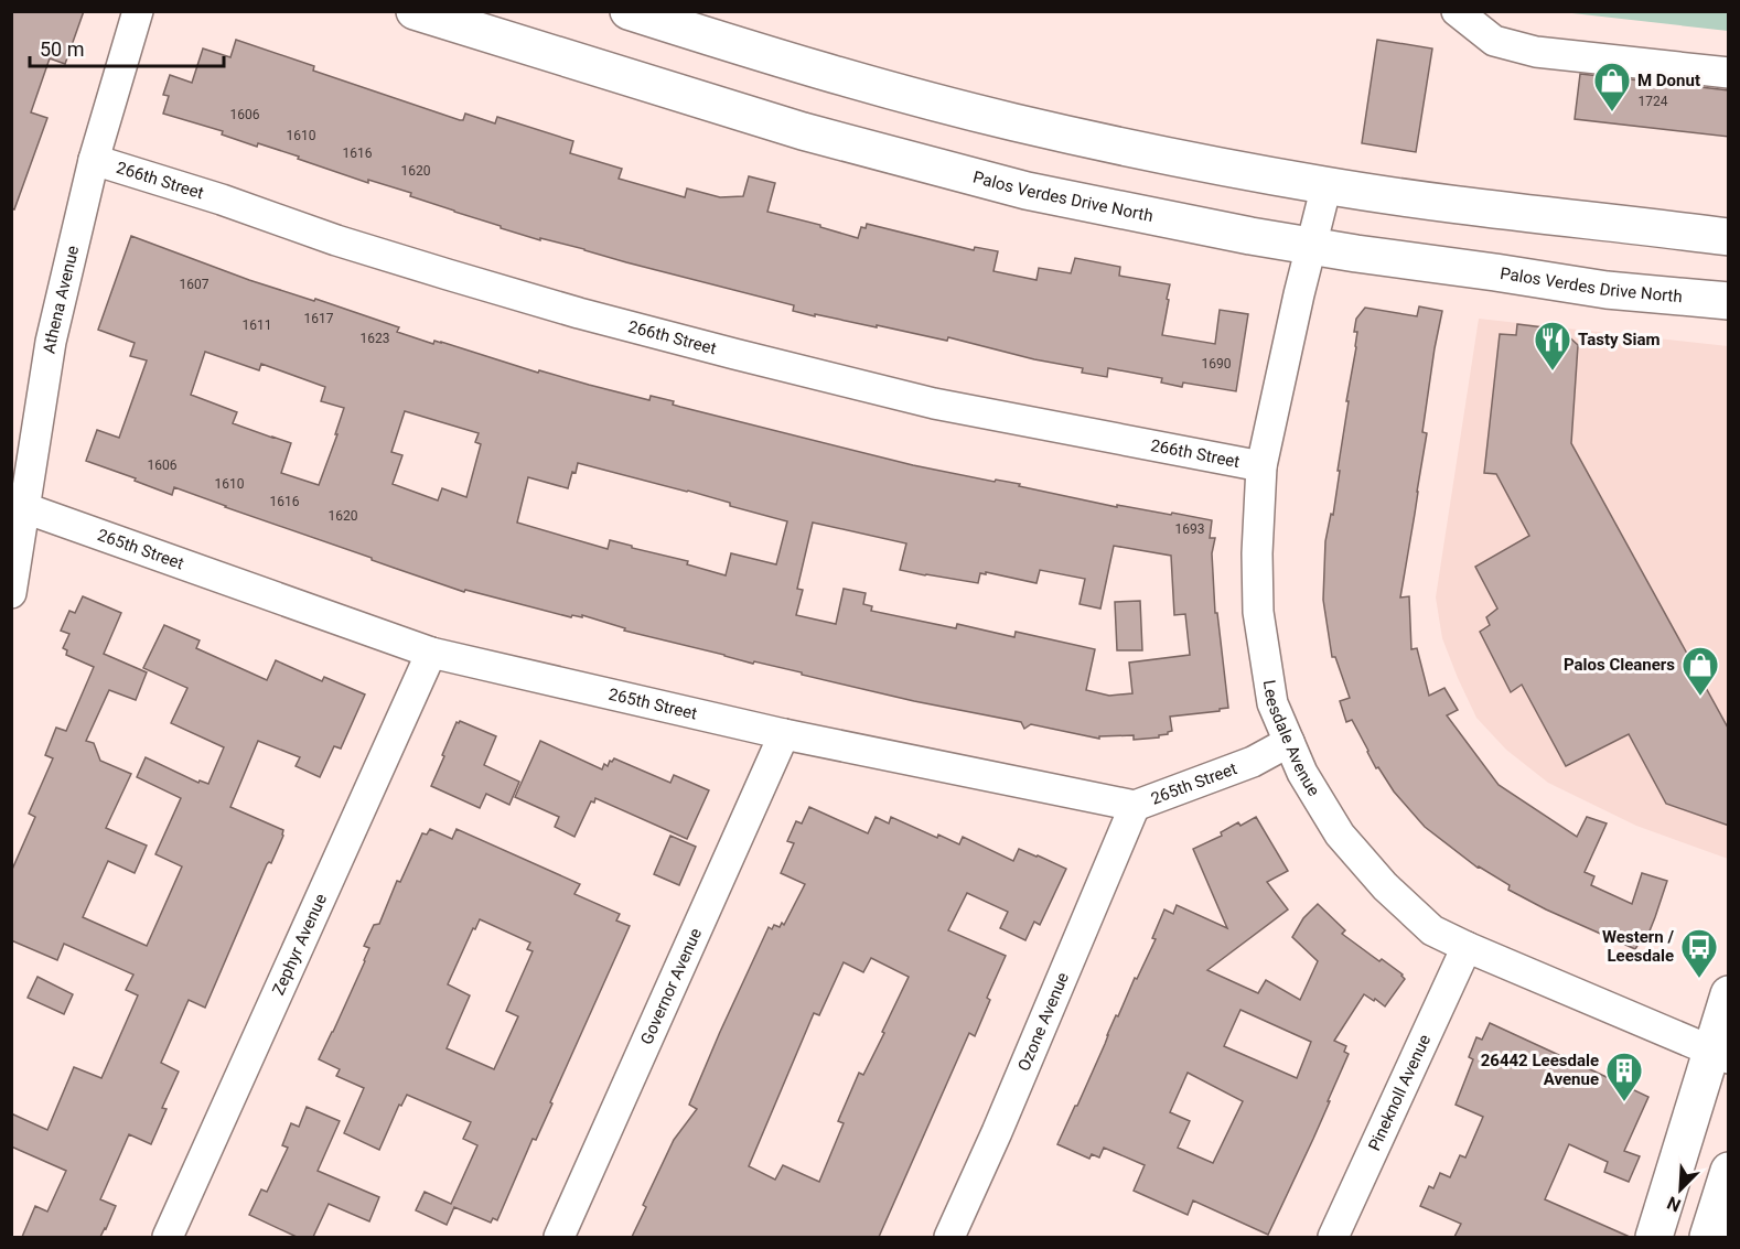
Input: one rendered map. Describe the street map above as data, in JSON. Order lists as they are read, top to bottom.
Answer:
{
  "streets": {
    "main road": ["Palos Verdes Drive North"],
    "street": [
      "266th Street",
      "Athena Avenue",
      "265th Street",
      "Leesdale Avenue",
      "Zephyr Avenue",
      "Governor Avenue",
      "Ozone Avenue",
      "Pineknoll Avenue"
    ]
  },
  "crossings": [
    ["266th Street", "Athena Avenue"],
    ["266th Street", "Leesdale Avenue"],
    ["Palos Verdes Drive North", "Leesdale Avenue"],
    ["Athena Avenue", "265th Street"],
    ["265th Street", "Leesdale Avenue"],
    ["265th Street", "Zephyr Avenue"],
    ["265th Street", "Governor Avenue"],
    ["265th Street", "Ozone Avenue"],
    ["Leesdale Avenue", "Pineknoll Avenue"]
  ],
  "places": {
    "shop": ["M Donut", "Palos Cleaners"],
    "restaurant": ["Tasty Siam"],
    "bus stop": ["Western / Leesdale"],
    "building": ["26442 Leesdale Avenue"]
  },
  "house_numbers": [
    "1724",
    "1606",
    "1610",
    "1616",
    "1620",
    "1607",
    "1617",
    "1611",
    "1623",
    "1690",
    "1606",
    "1610",
    "1616",
    "1620",
    "1693"
  ],
  "scale_bar": "50 m",
  "north": "bottom left"
}
